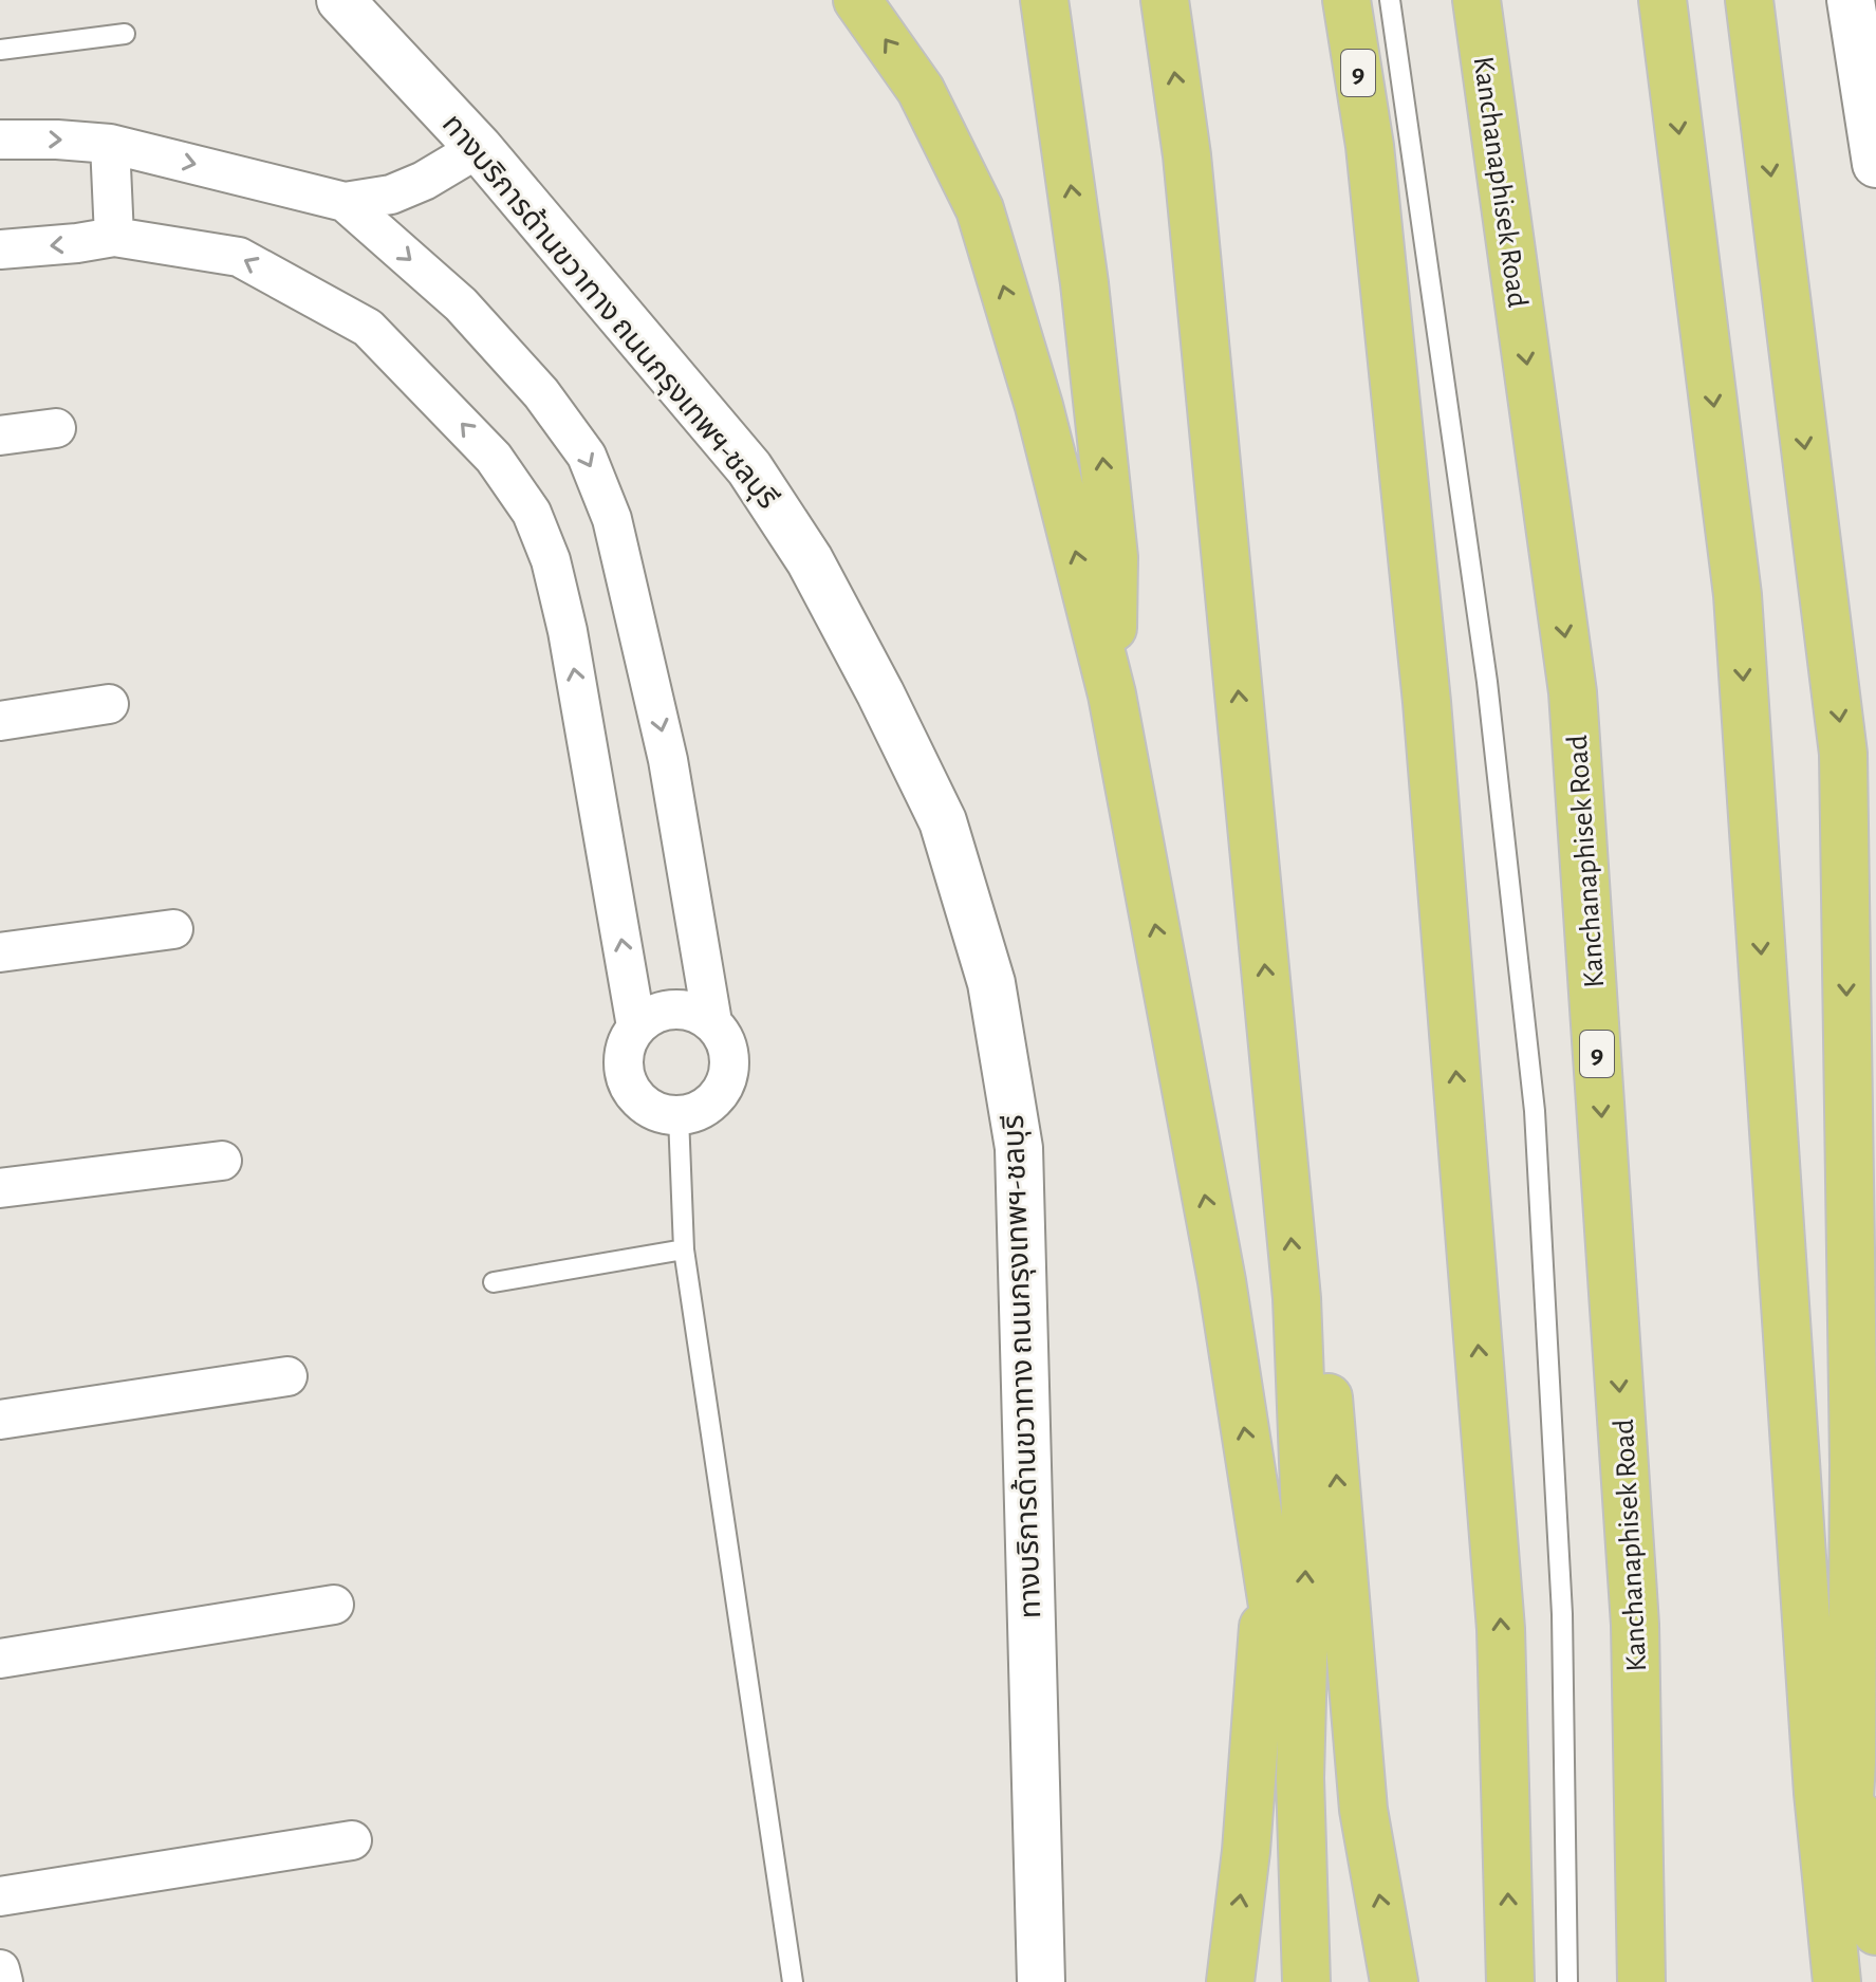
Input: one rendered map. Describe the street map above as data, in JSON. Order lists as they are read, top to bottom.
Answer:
{
  "streets": {
    "highway": ["9", "Kanchanaphisek Road"],
    "main road": ["ทางบริการด้านขวาทาง ถนนกรุงเทพฯ-ชลบุรี"]
  }
}
